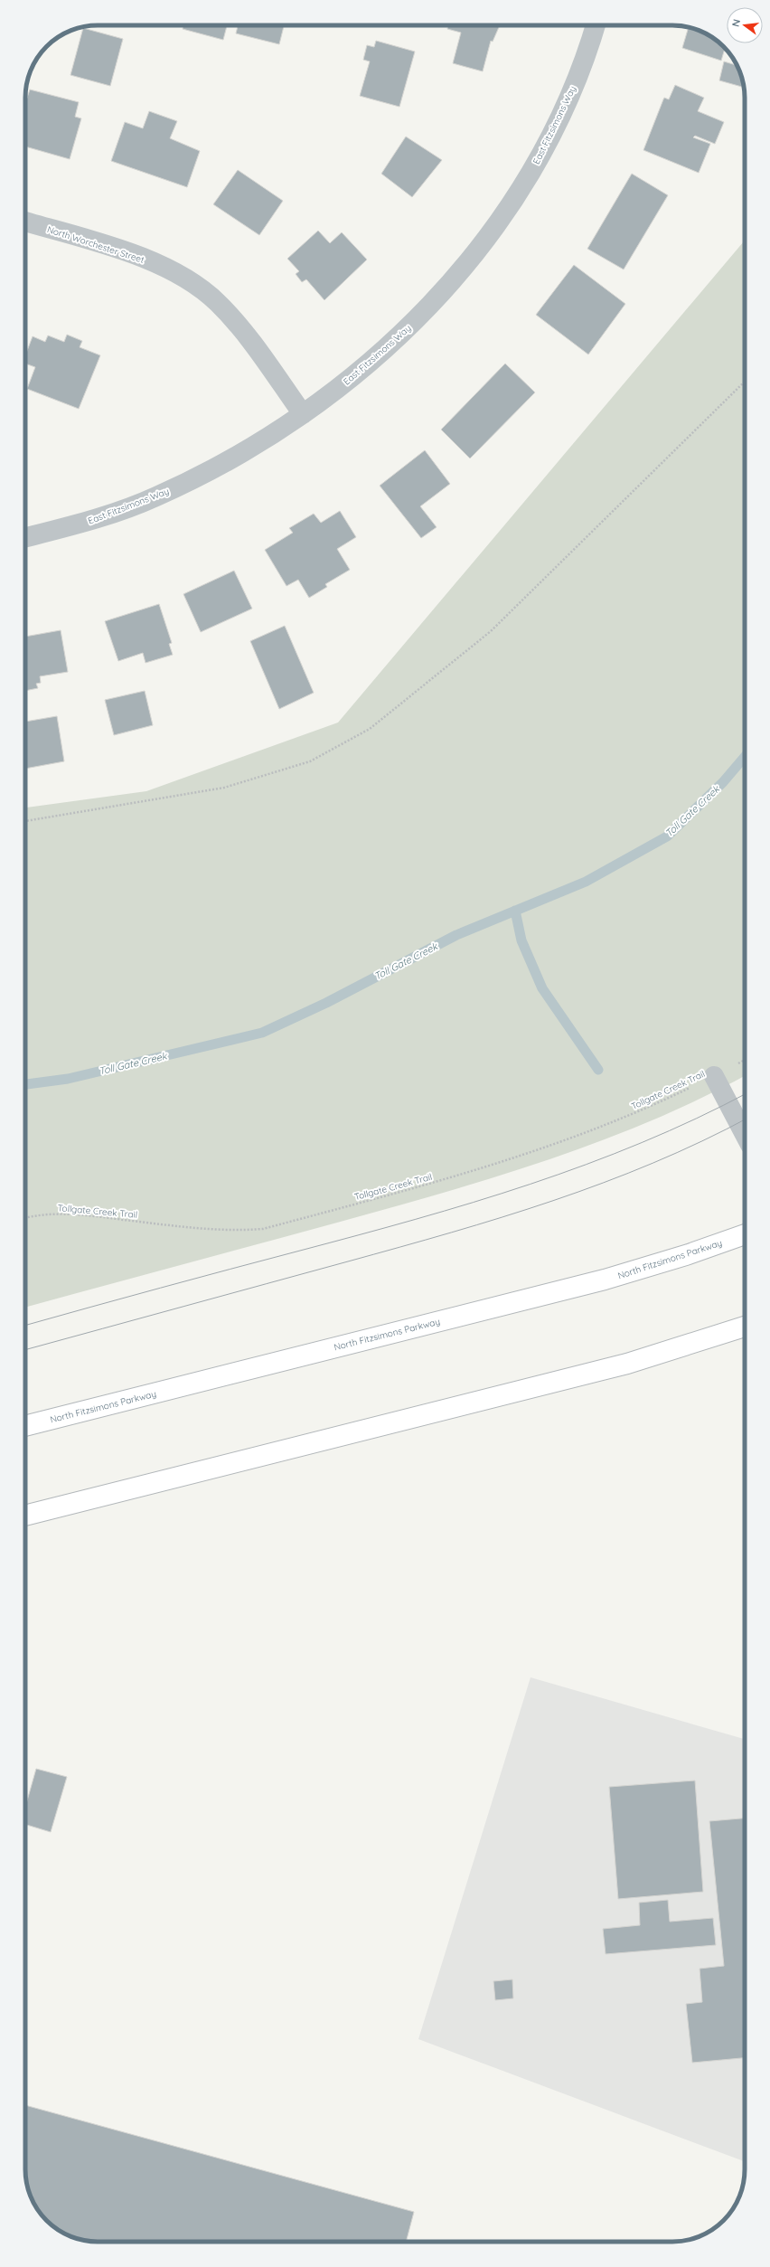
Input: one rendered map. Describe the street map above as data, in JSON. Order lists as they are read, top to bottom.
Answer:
{
  "streets": {
    "main road": ["North Fitzsimons Parkway"],
    "street": ["East Fitzsimons Way", "North Worchester Street"],
    "path": ["Tollgate Creek Trail"]
  },
  "crossings": [
    ["East Fitzsimons Way", "North Worchester Street"]
  ],
  "water": ["Toll Gate Creek"],
  "north": "left"
}
